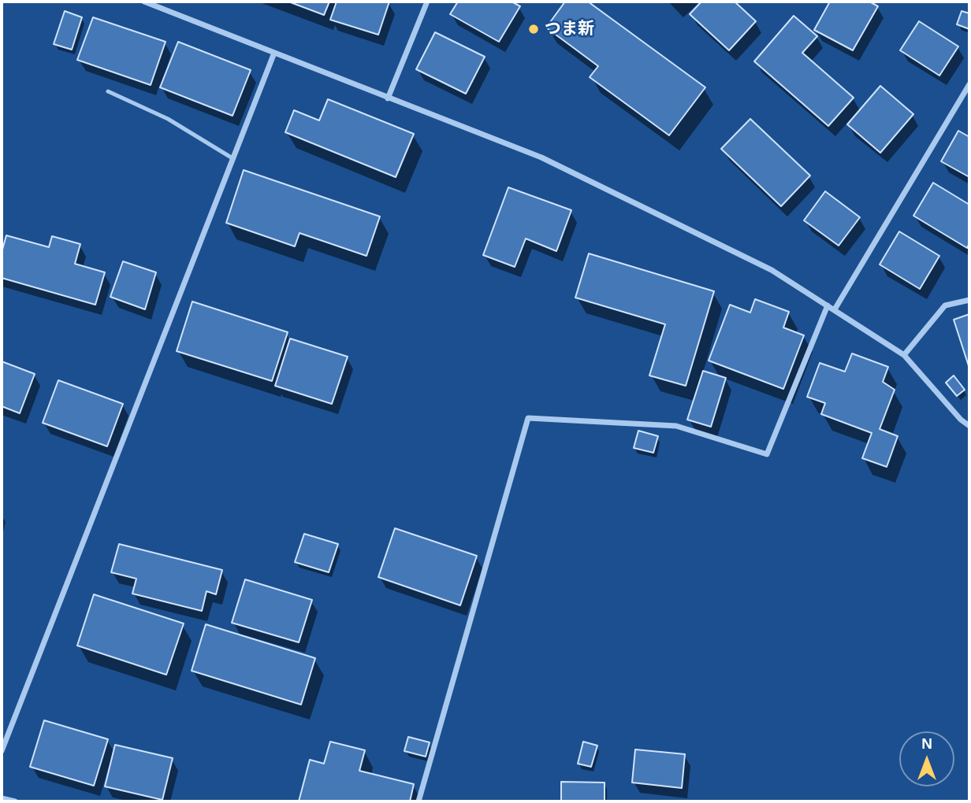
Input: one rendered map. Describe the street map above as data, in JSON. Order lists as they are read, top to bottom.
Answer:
{
  "places": ["つま新"],
  "north": "top"
}
